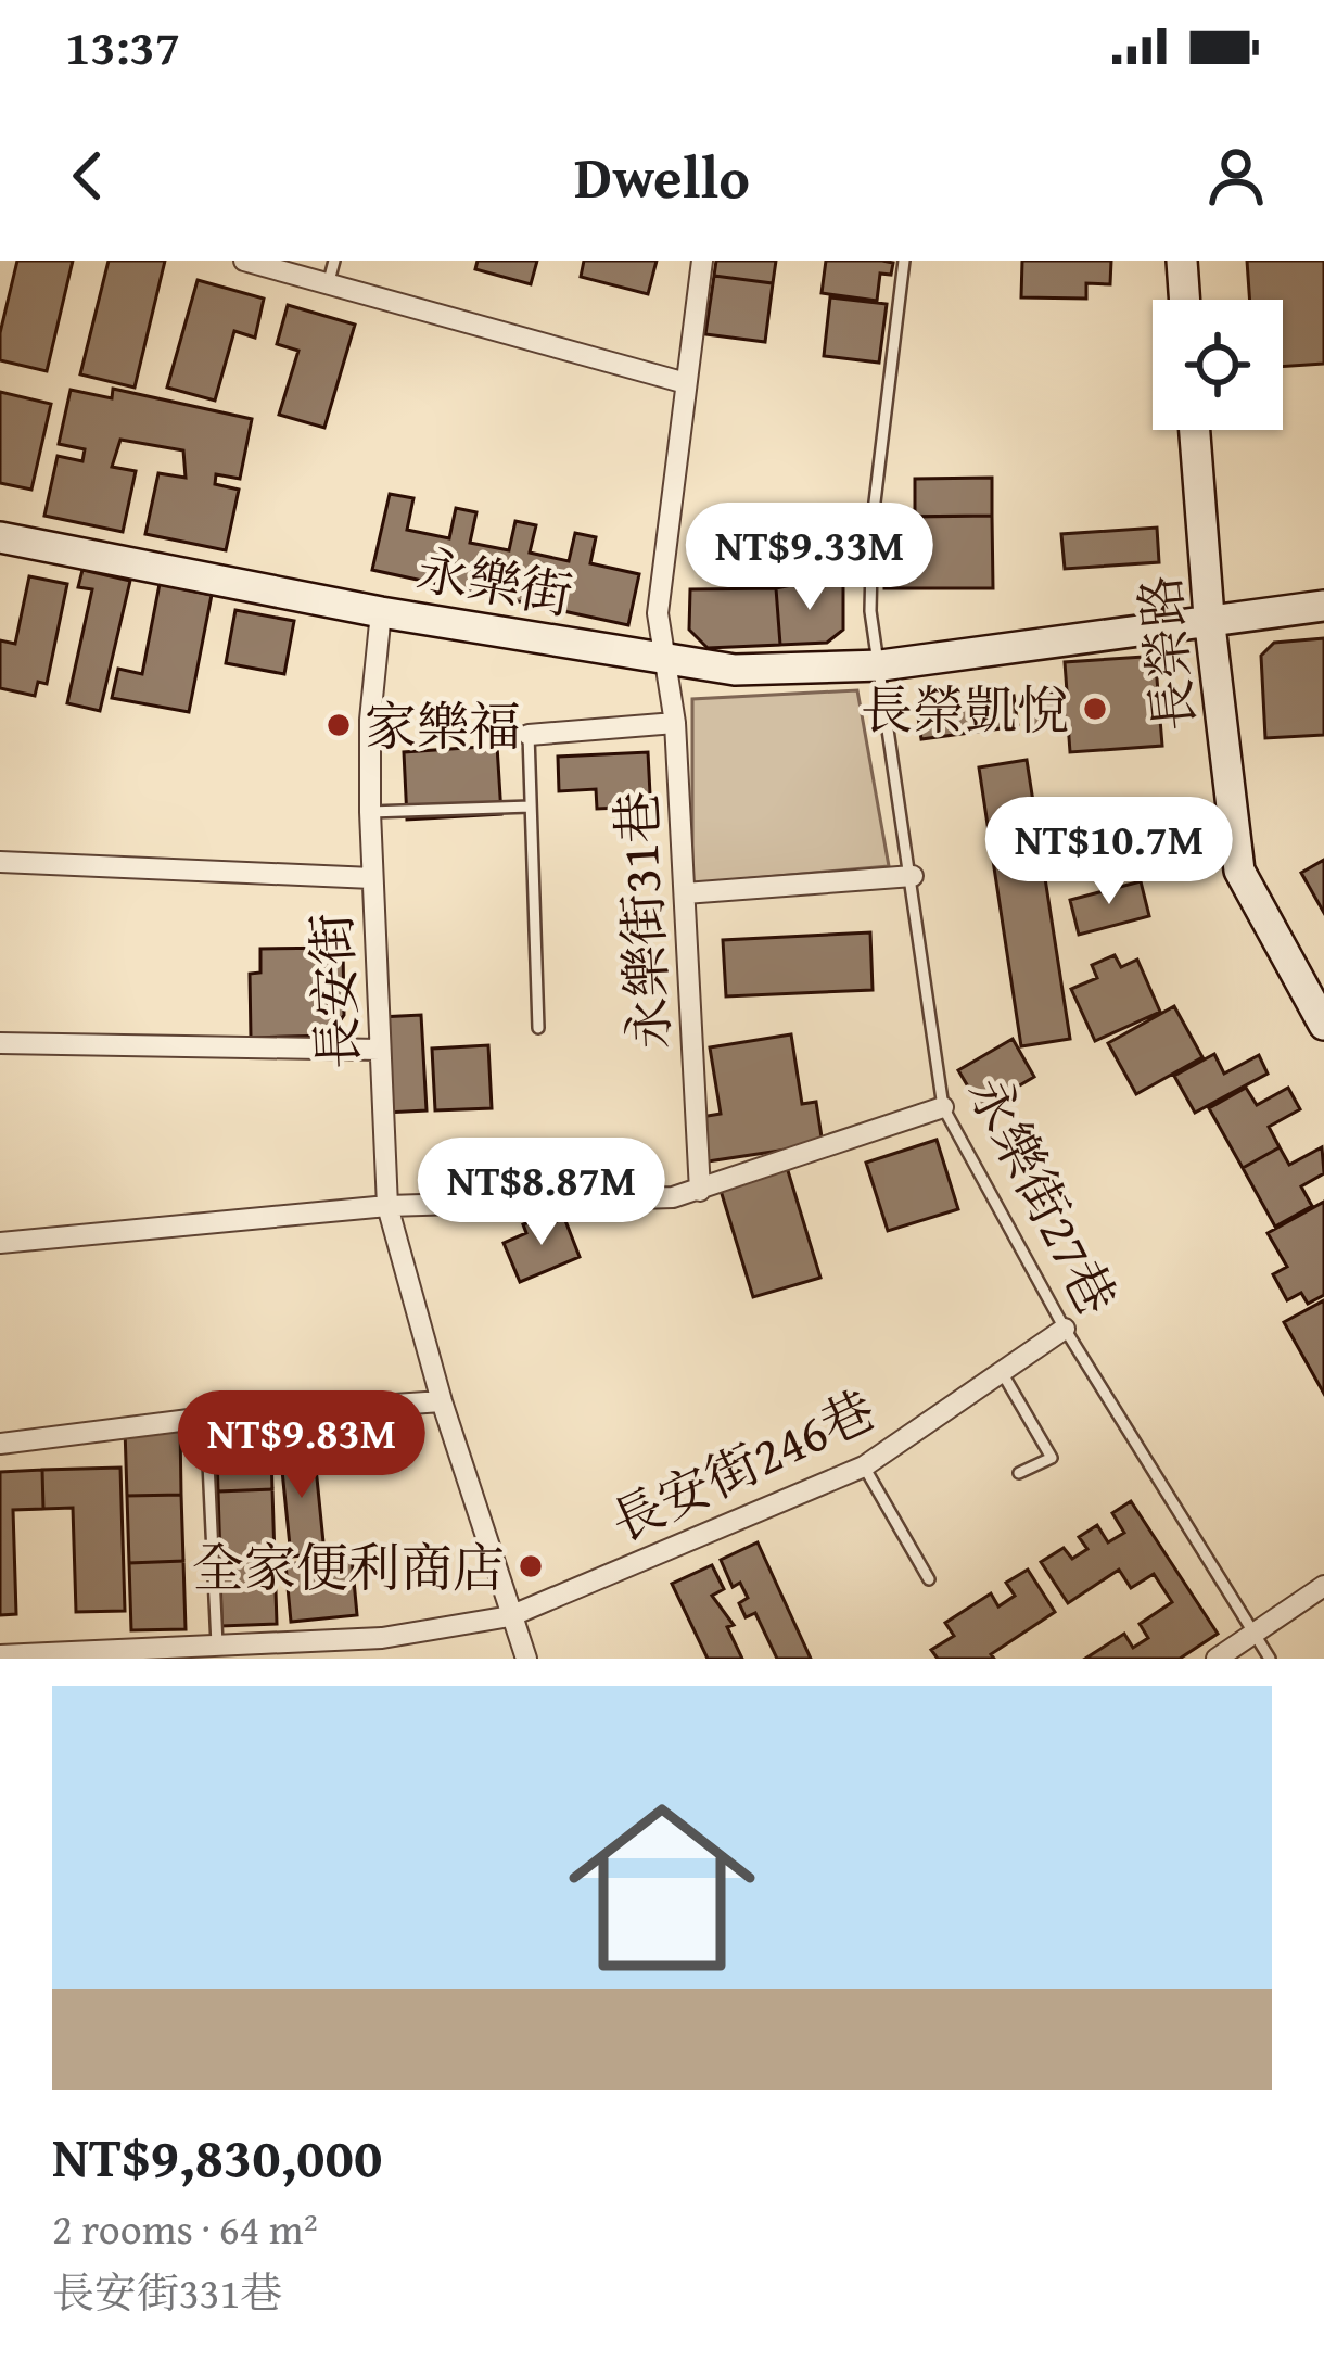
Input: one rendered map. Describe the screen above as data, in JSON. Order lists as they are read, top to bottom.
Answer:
{
  "streets": {
    "street": [
      "永樂街",
      "長榮路",
      "永樂街31巷",
      "長安街",
      "長安街246巷"
    ],
    "lane": ["永樂街27巷"]
  },
  "crossings": [
    ["永樂街", "長榮路"],
    ["永樂街", "永樂街31巷"],
    ["永樂街", "長安街"],
    ["永樂街", "永樂街27巷"],
    ["長安街", "長安街246巷"],
    ["永樂街27巷", "長安街246巷"]
  ],
  "places": ["長榮凱悅", "家樂福", "全家便利商店"],
  "page": {
    "status": "13:37",
    "header": "Dwello",
    "price": [
      "NT$9.33M",
      "NT$10.7M",
      "NT$8.87M",
      "NT$9.83M"
    ],
    "list": [
      {
        "name": "NT$9,830,000",
        "note": "2 rooms · 64 m² · 長安街331巷"
      }
    ]
  }
}
